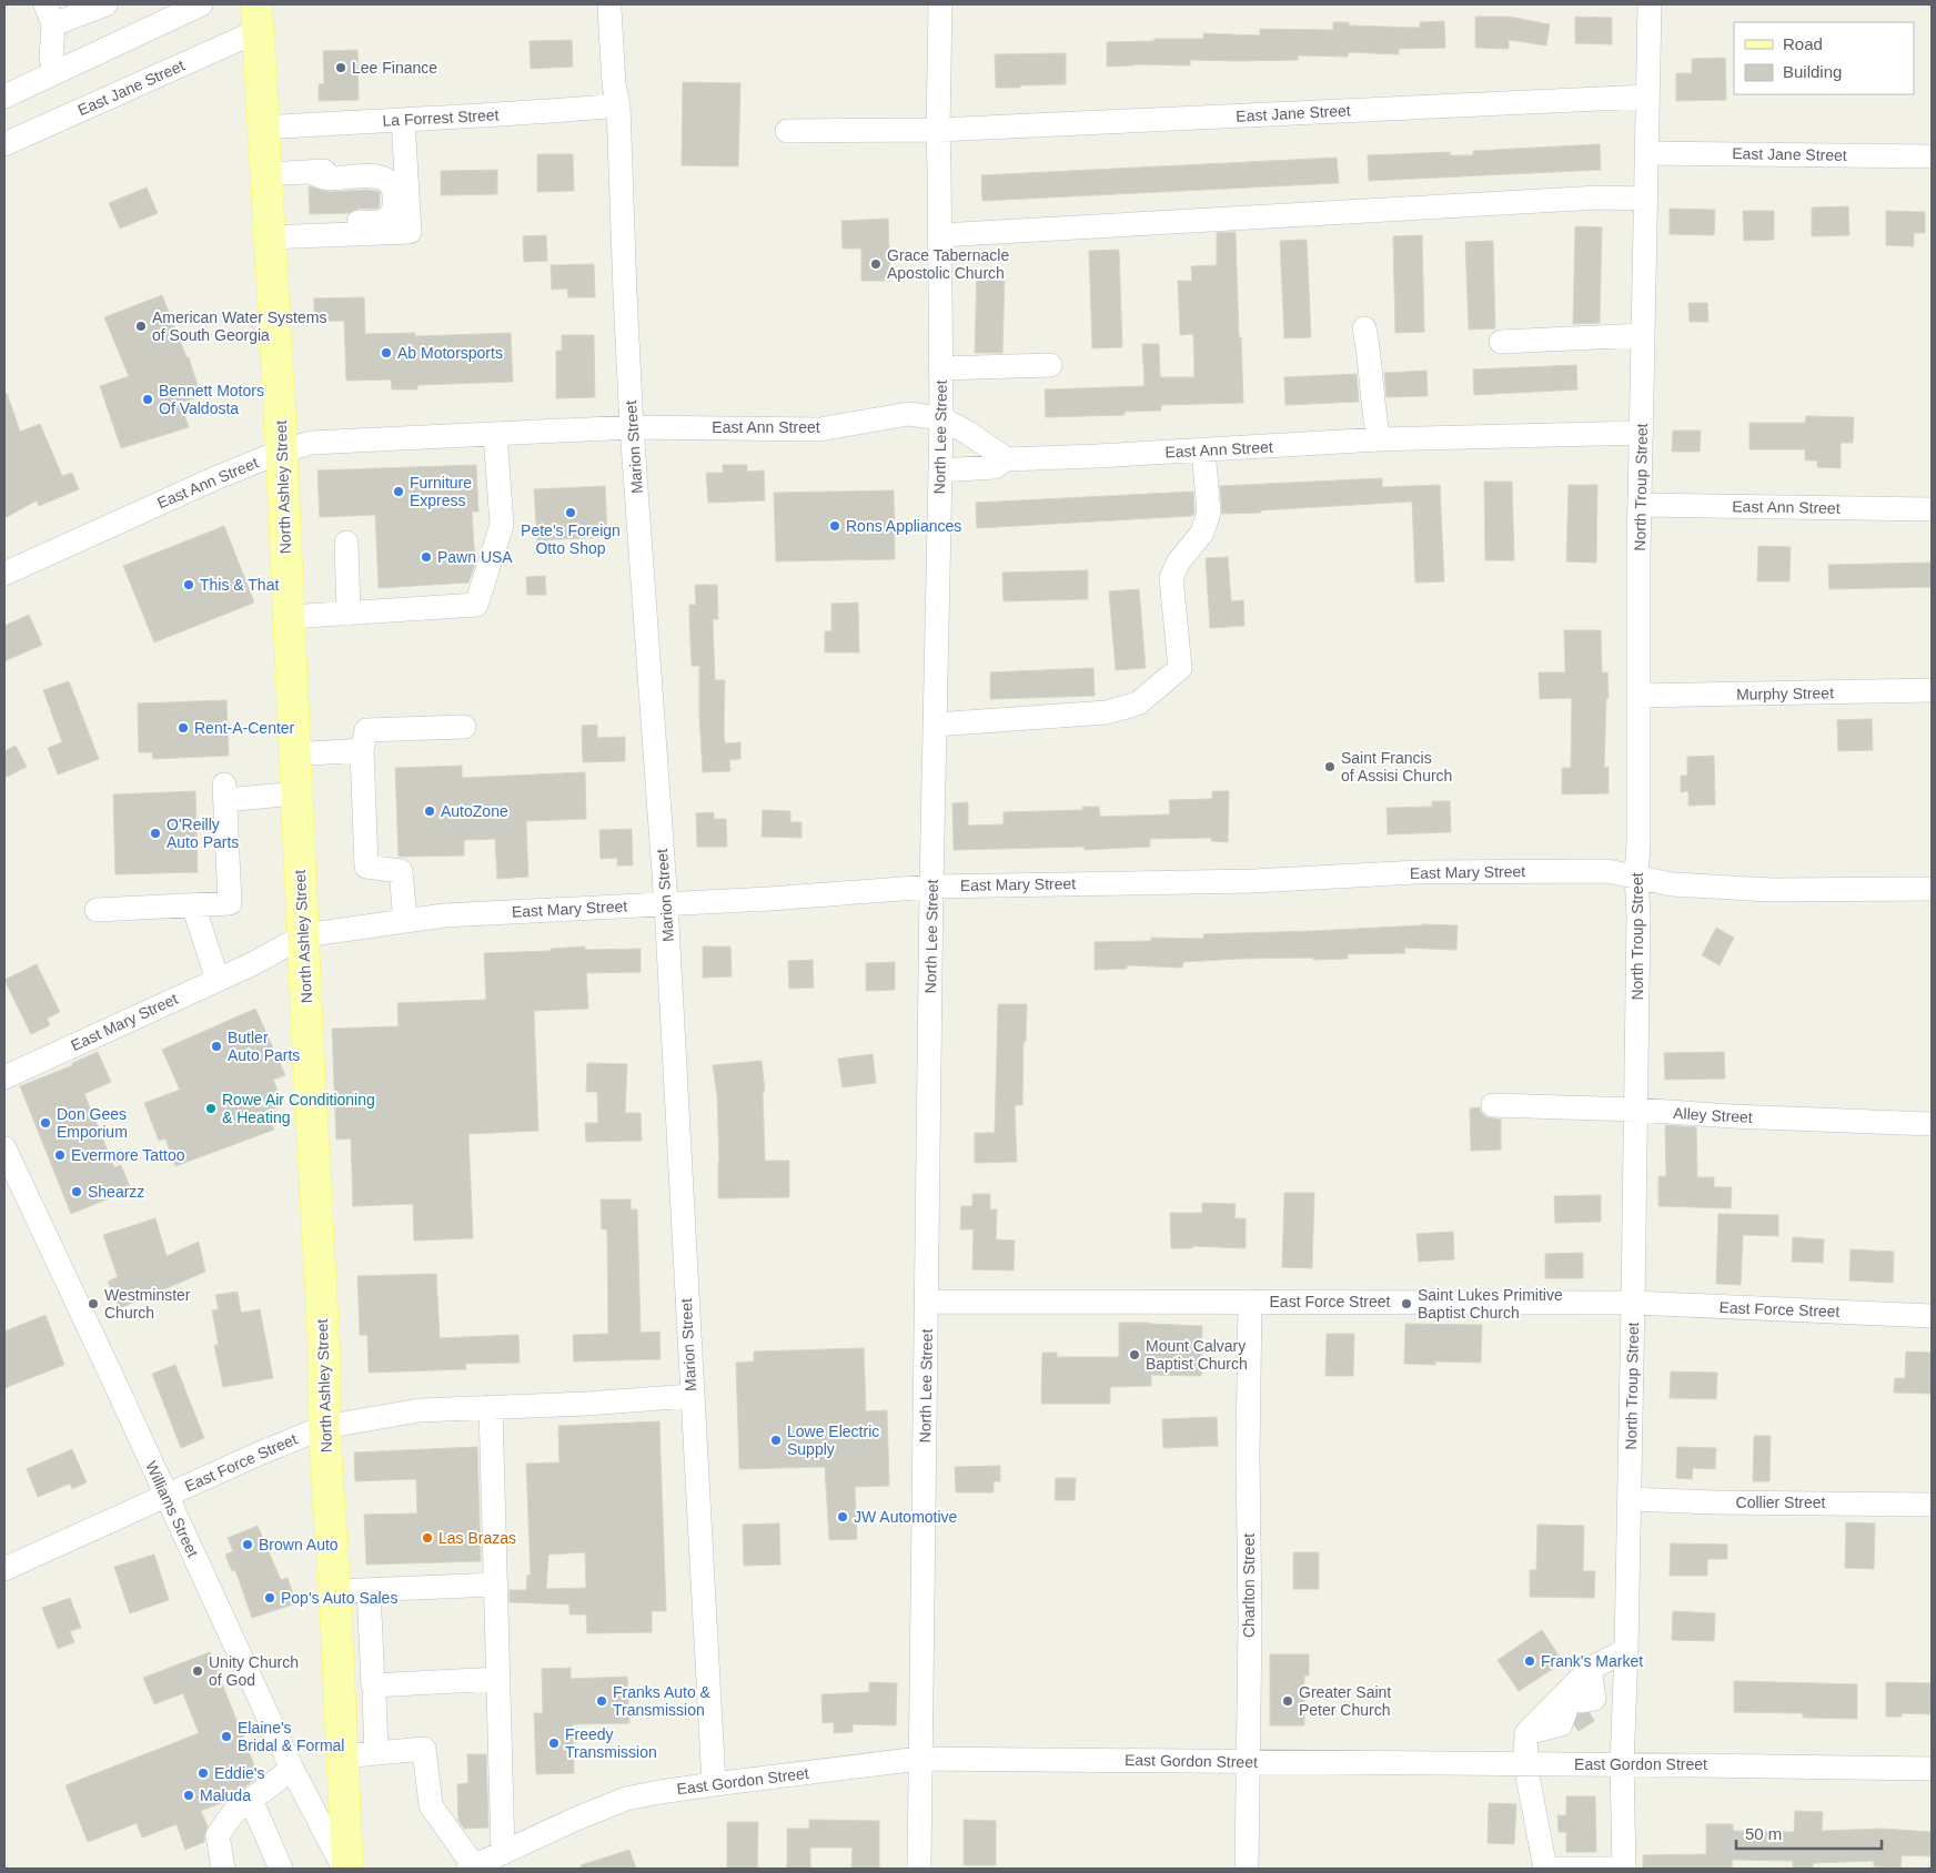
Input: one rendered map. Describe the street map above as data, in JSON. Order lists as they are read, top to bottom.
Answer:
{
  "streets": {
    "main road": ["North Ashley Street"],
    "street": [
      "East Jane Street",
      "La Forrest Street",
      "East Ann Street",
      "North Lee Street",
      "Marion Street",
      "North Troup Street",
      "Murphy Street",
      "East Mary Street",
      "Alley Street",
      "East Force Street",
      "Collier Street",
      "Williams Street",
      "Charlton Street",
      "East Gordon Street"
    ]
  },
  "crossings": [
    ["East Jane Street", "North Lee Street"],
    ["East Jane Street", "North Ashley Street"],
    ["East Jane Street", "North Troup Street"],
    ["La Forrest Street", "Marion Street"],
    ["La Forrest Street", "North Ashley Street"],
    ["East Ann Street", "North Lee Street"],
    ["East Ann Street", "Marion Street"],
    ["East Ann Street", "North Ashley Street"],
    ["East Ann Street", "North Troup Street"],
    ["North Lee Street", "East Mary Street"],
    ["North Lee Street", "East Force Street"],
    ["North Lee Street", "East Gordon Street"],
    ["Marion Street", "East Mary Street"],
    ["Marion Street", "East Force Street"],
    ["Marion Street", "East Gordon Street"],
    ["North Ashley Street", "East Mary Street"],
    ["North Ashley Street", "East Force Street"],
    ["North Ashley Street", "Williams Street"],
    ["North Troup Street", "Murphy Street"],
    ["North Troup Street", "East Mary Street"],
    ["North Troup Street", "Alley Street"],
    ["North Troup Street", "East Force Street"],
    ["North Troup Street", "Collier Street"],
    ["North Troup Street", "East Gordon Street"],
    ["East Force Street", "Williams Street"],
    ["East Force Street", "Charlton Street"],
    ["Charlton Street", "East Gordon Street"]
  ],
  "places": [
    "Lee Finance",
    "Grace Tabernacle Apostolic Church",
    "American Water Systems of South Georgia",
    "Ab Motorsports",
    "Bennett Motors Of Valdosta",
    "Furniture Express",
    "Pete's Foreign Otto Shop",
    "Rons Appliances",
    "Pawn USA",
    "This & That",
    "Rent-A-Center",
    "Saint Francis of Assisi Church",
    "AutoZone",
    "O'Reilly Auto Parts",
    "Butler Auto Parts",
    "Rowe Air Conditioning & Heating",
    "Don Gees Emporium",
    "Evermore Tattoo",
    "Shearzz",
    "Westminster Church",
    "Saint Lukes Primitive Baptist Church",
    "Mount Calvary Baptist Church",
    "Lowe Electric Supply",
    "JW Automotive",
    "Las Brazas",
    "Brown Auto",
    "Pop's Auto Sales",
    "Frank's Market",
    "Unity Church of God",
    "Franks Auto & Transmission",
    "Greater Saint Peter Church",
    "Elaine's Bridal & Formal",
    "Freedy Transmission",
    "Eddie's",
    "Maluda"
  ],
  "legend": ["Road", "Building"],
  "scale_bar": "50 m"
}
